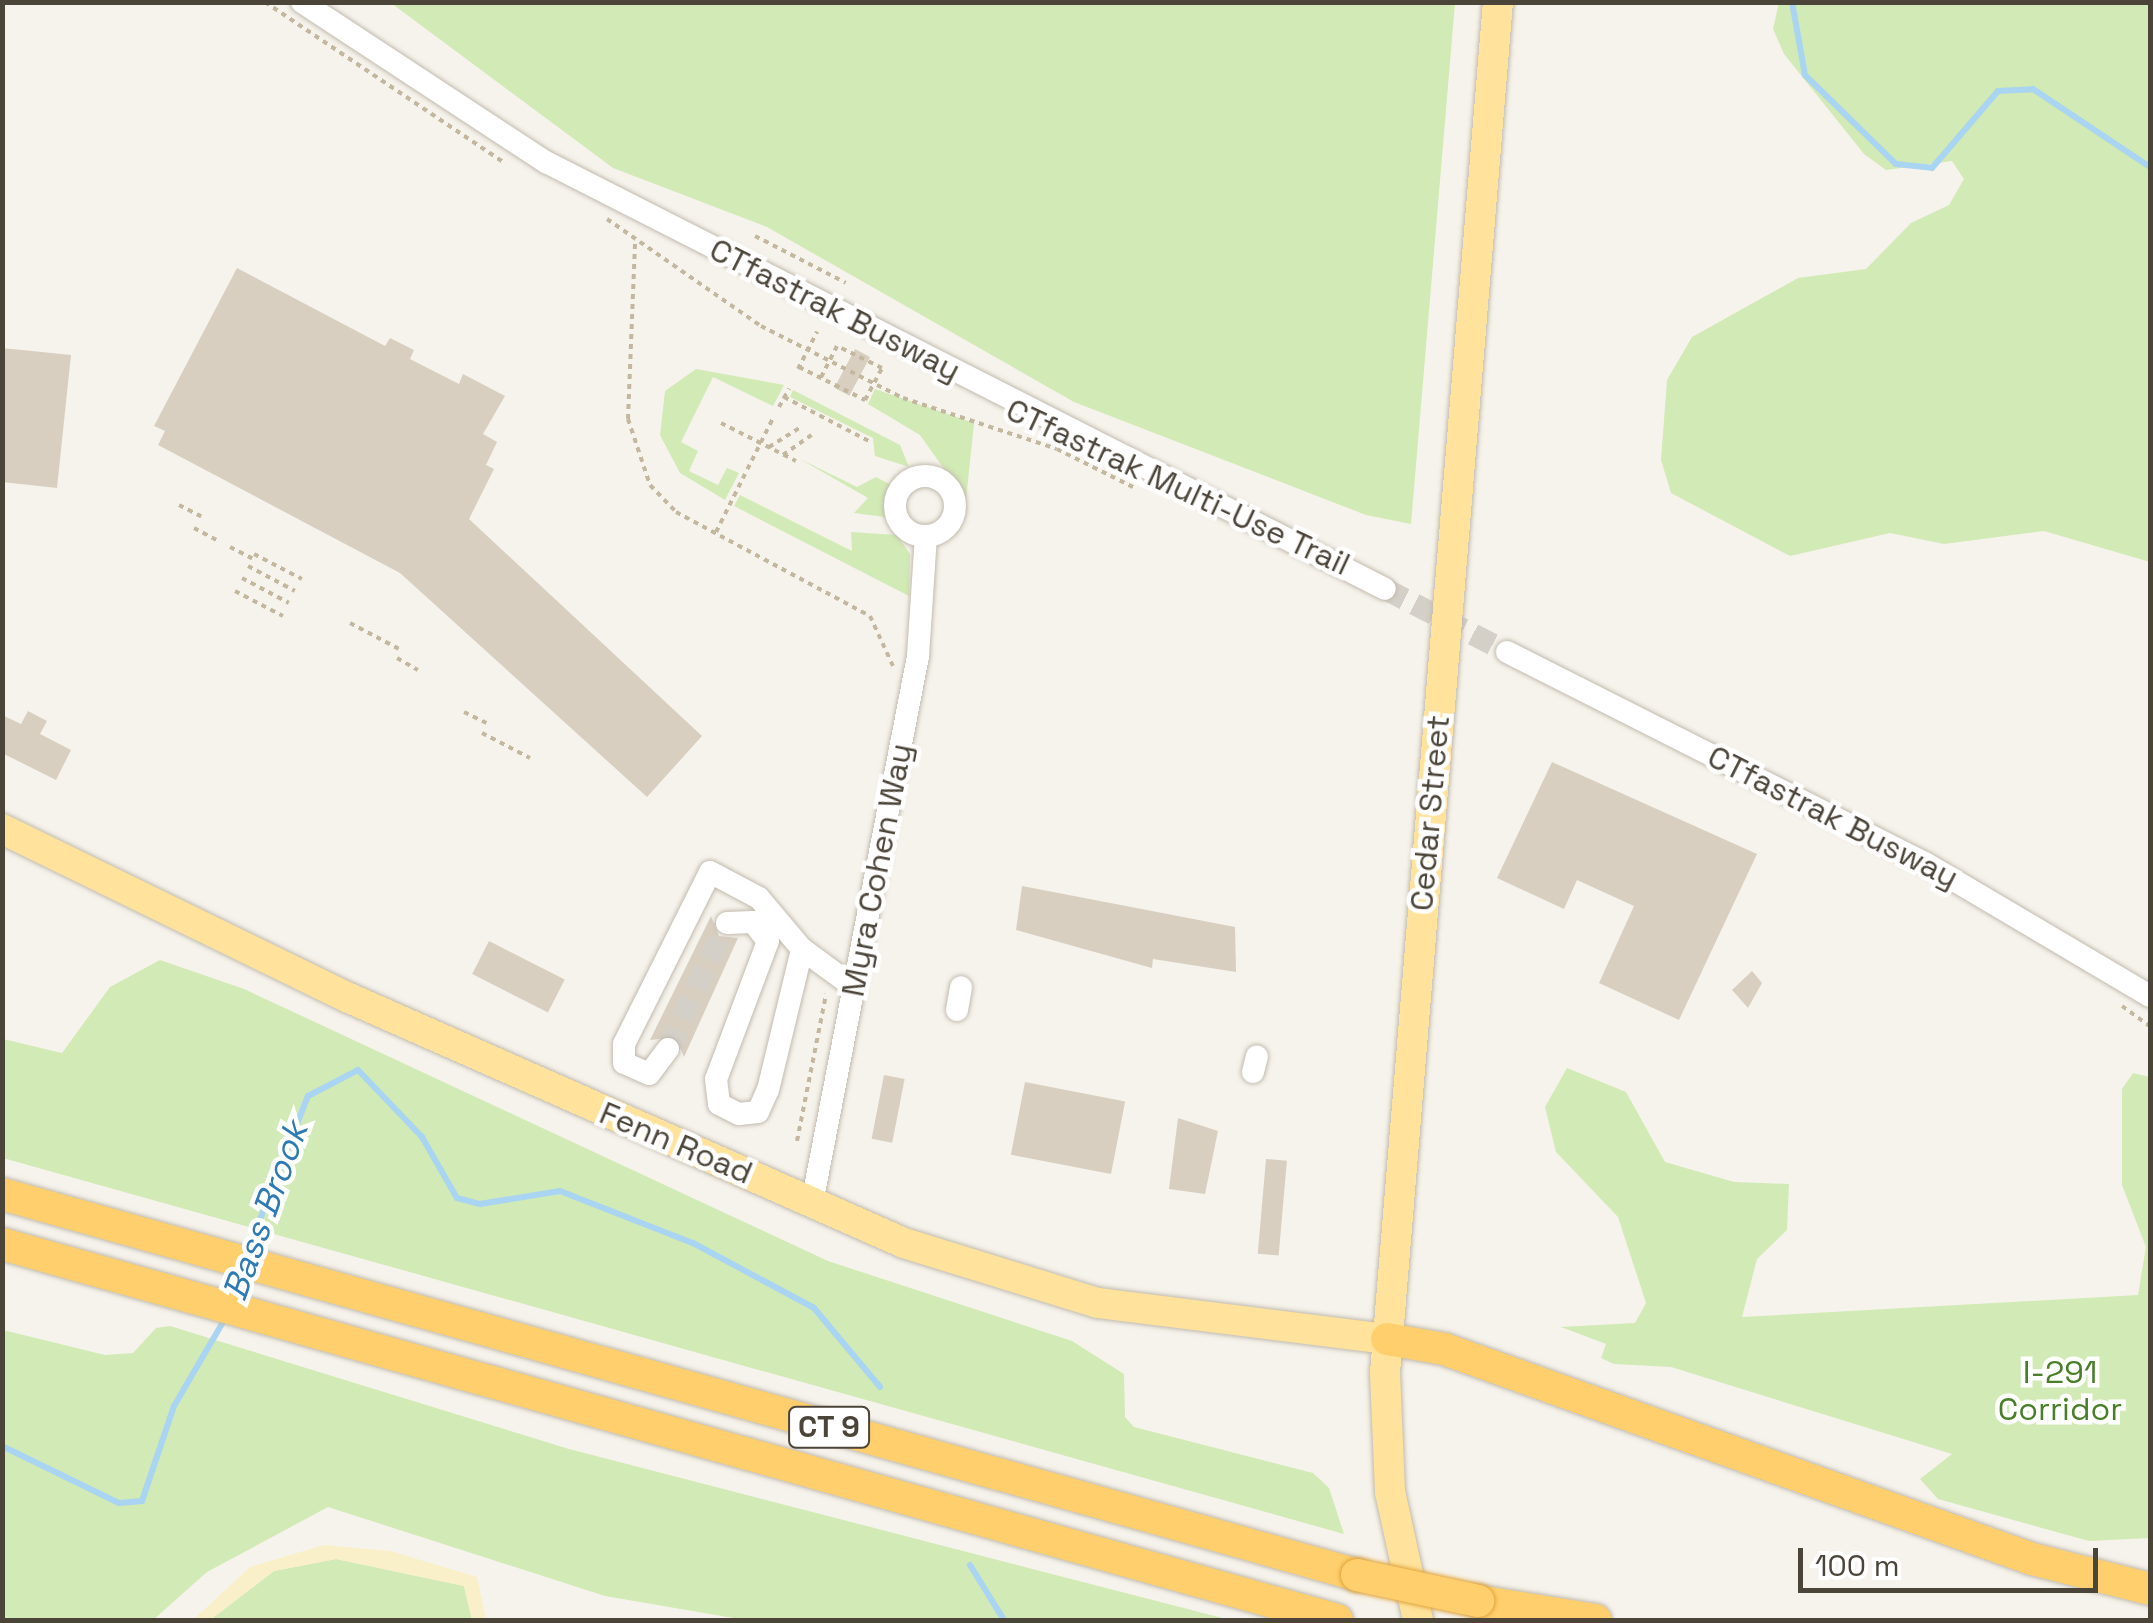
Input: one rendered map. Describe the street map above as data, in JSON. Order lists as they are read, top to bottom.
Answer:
{
  "streets": {
    "highway": ["CT 9"],
    "main road": ["Cedar Street", "Fenn Road"],
    "street": ["CTfastrak Busway", "Myra Cohen Way"],
    "path": ["CTfastrak Multi-Use Trail"]
  },
  "crossings": [
    ["Cedar Street", "Fenn Road"],
    ["Myra Cohen Way", "Fenn Road"]
  ],
  "water": ["Bass Brook"],
  "parks": ["I-291 Corridor"],
  "scale_bar": "100 m"
}
